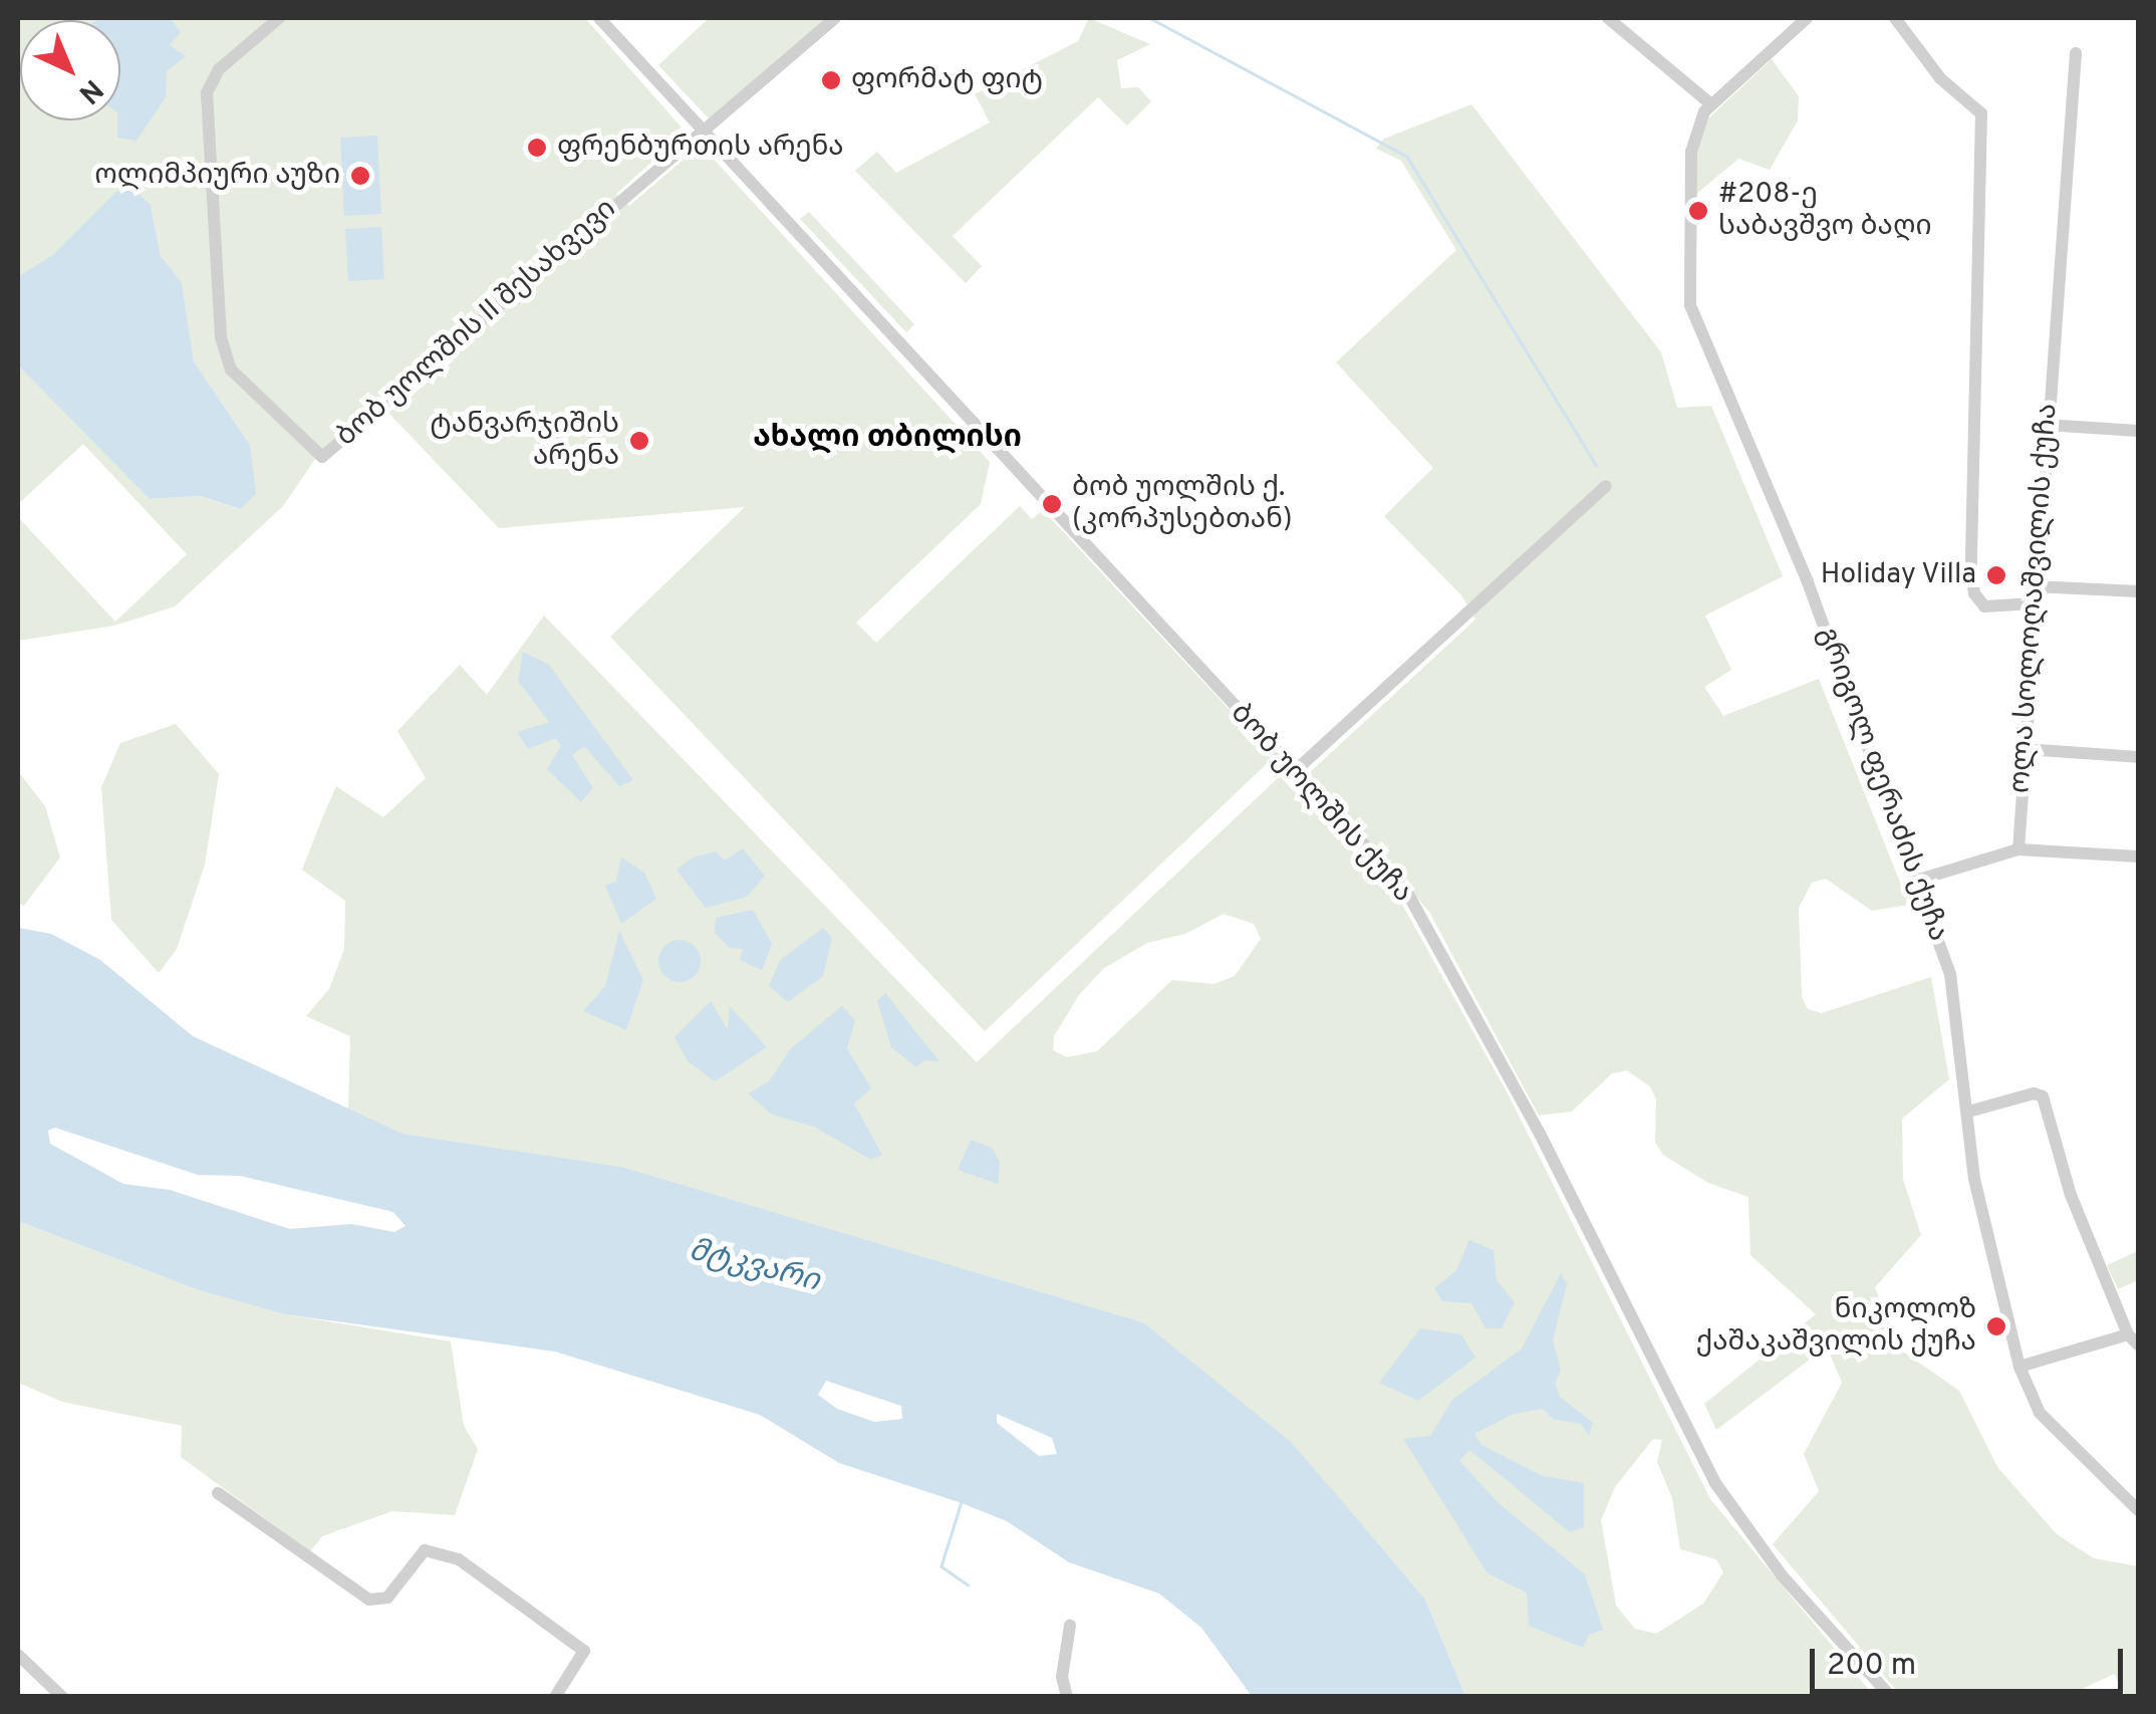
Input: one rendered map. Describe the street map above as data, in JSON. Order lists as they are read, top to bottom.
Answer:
{
  "streets": {
    "street": [
      "ბობ უოლშის II შესახვევი",
      "ოლა სოლოღაშვილის ქუჩა",
      "გრიგოლ ფერაძის ქუჩა",
      "ბობ უოლშის ქუჩა"
    ]
  },
  "crossings": [
    ["ბობ უოლშის II შესახვევი", "ბობ უოლშის ქუჩა"]
  ],
  "districts": ["ახალი თბილისი"],
  "water": ["მტკვარი"],
  "places": [
    "ფორმატ ფიტ",
    "ფრენბურთის არენა",
    "ოლიმპიური აუზი",
    "#208-ე საბავშვო ბაღი",
    "ტანვარჯიშის არენა",
    "ბობ უოლშის ქ. (კორპუსებთან)",
    "Holiday Villa",
    "ნიკოლოზ ქაშაკაშვილის ქუჩა"
  ],
  "scale_bar": "200 m",
  "north": "bottom right"
}
